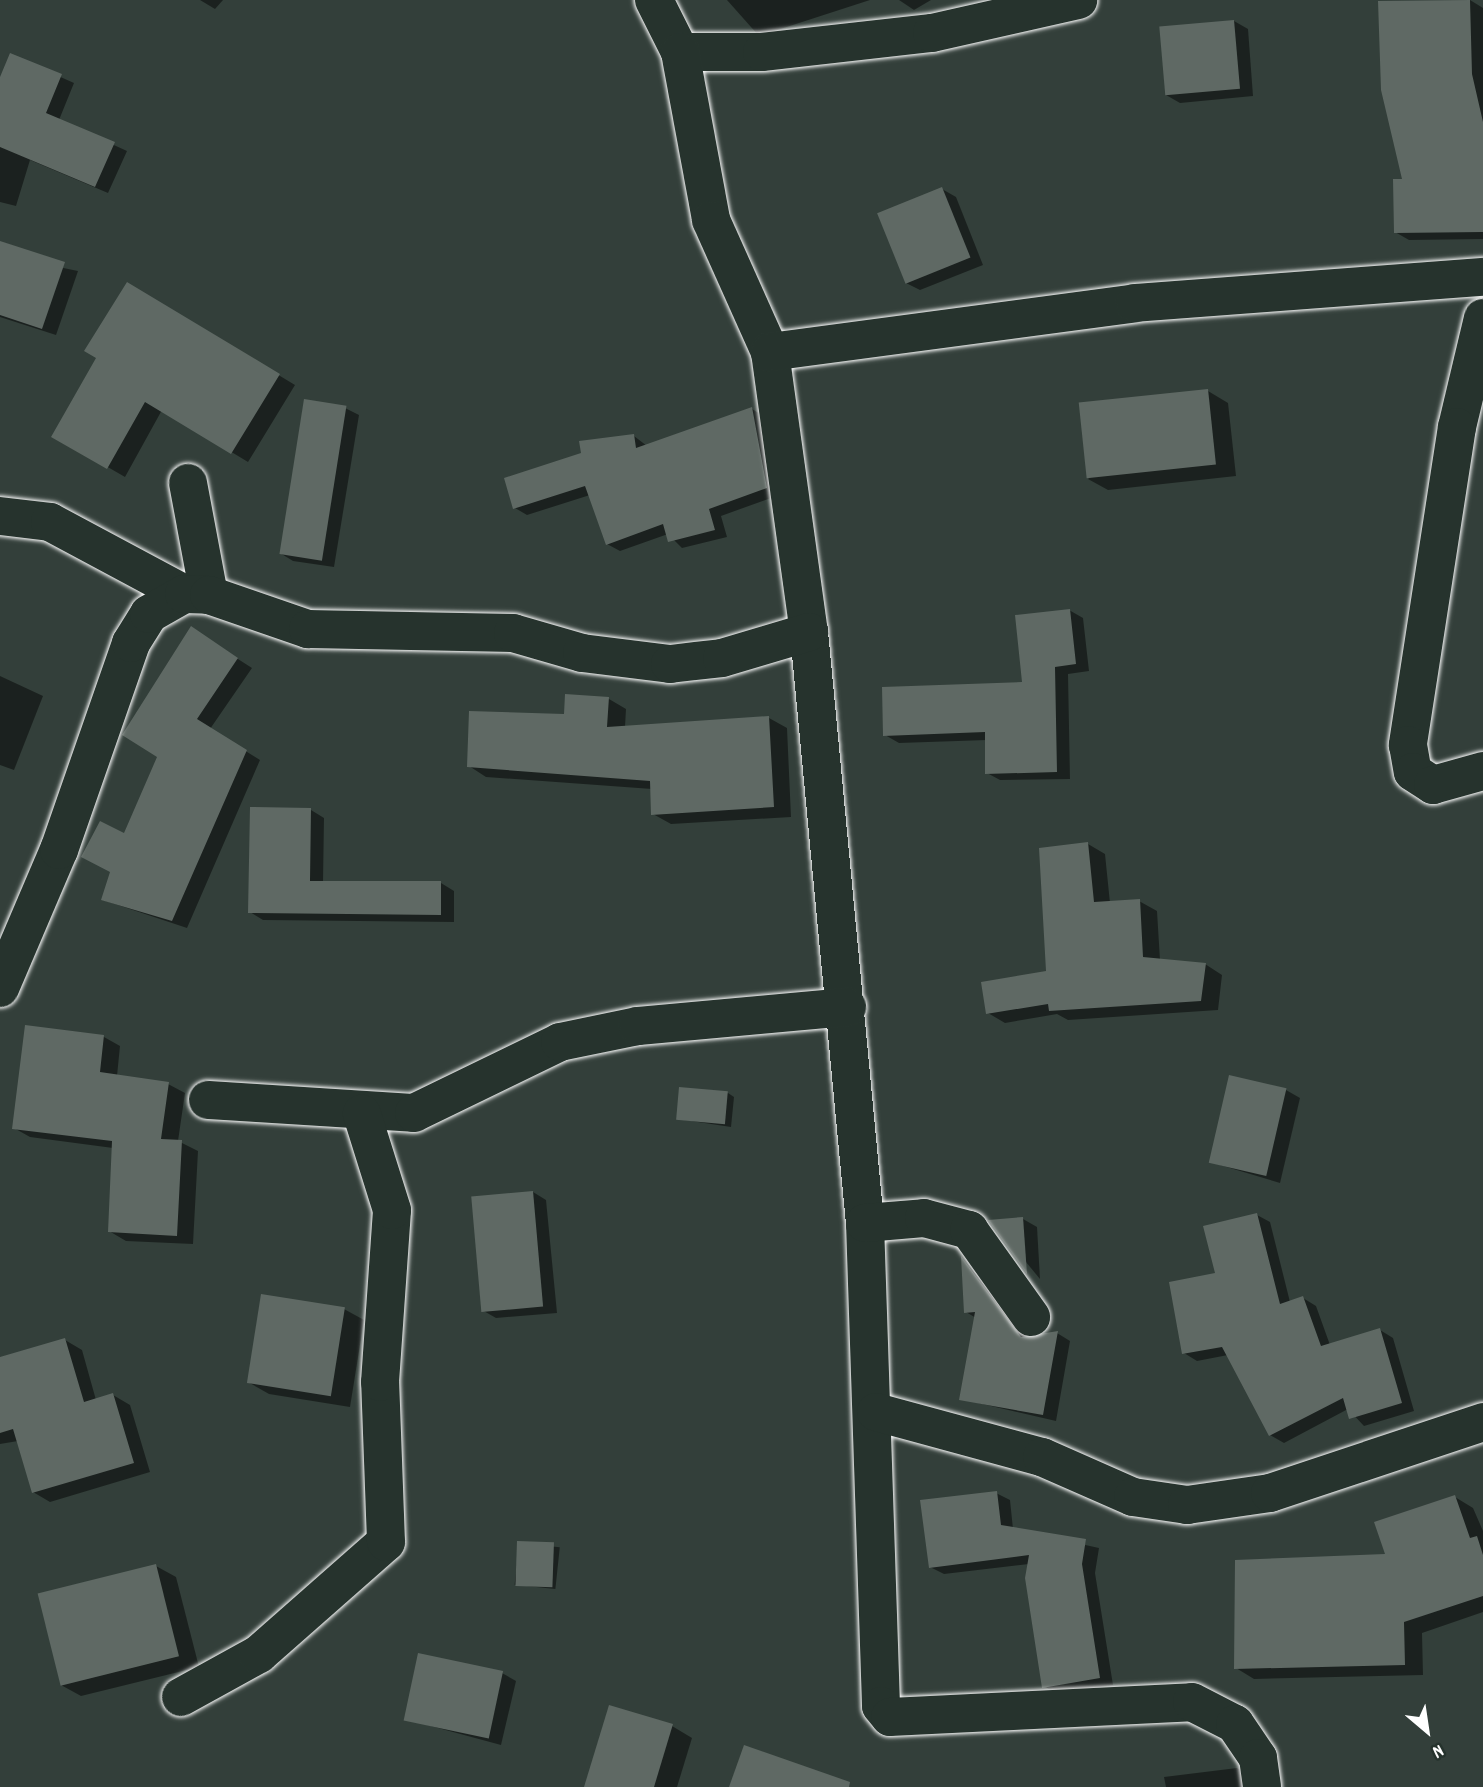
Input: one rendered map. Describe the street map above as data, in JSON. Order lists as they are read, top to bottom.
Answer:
{
  "north": "bottom right"
}
